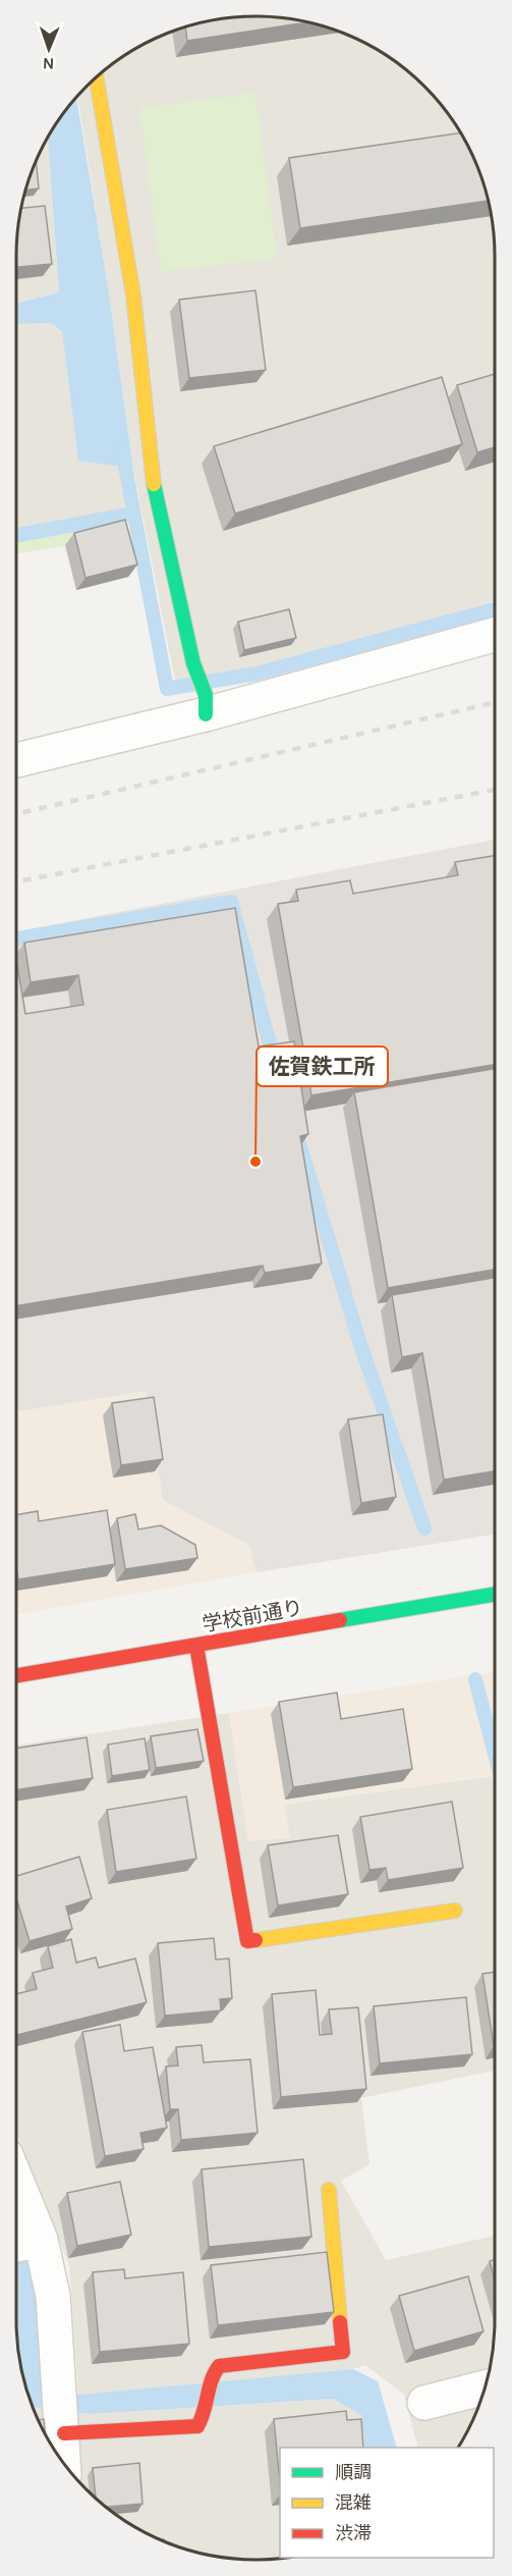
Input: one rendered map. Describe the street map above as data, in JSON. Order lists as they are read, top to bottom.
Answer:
{
  "streets": {
    "street": ["学校前通り"]
  },
  "places": ["佐賀鉄工所"],
  "legend": ["順調", "混雑", "渋滞"],
  "north": "bottom"
}
